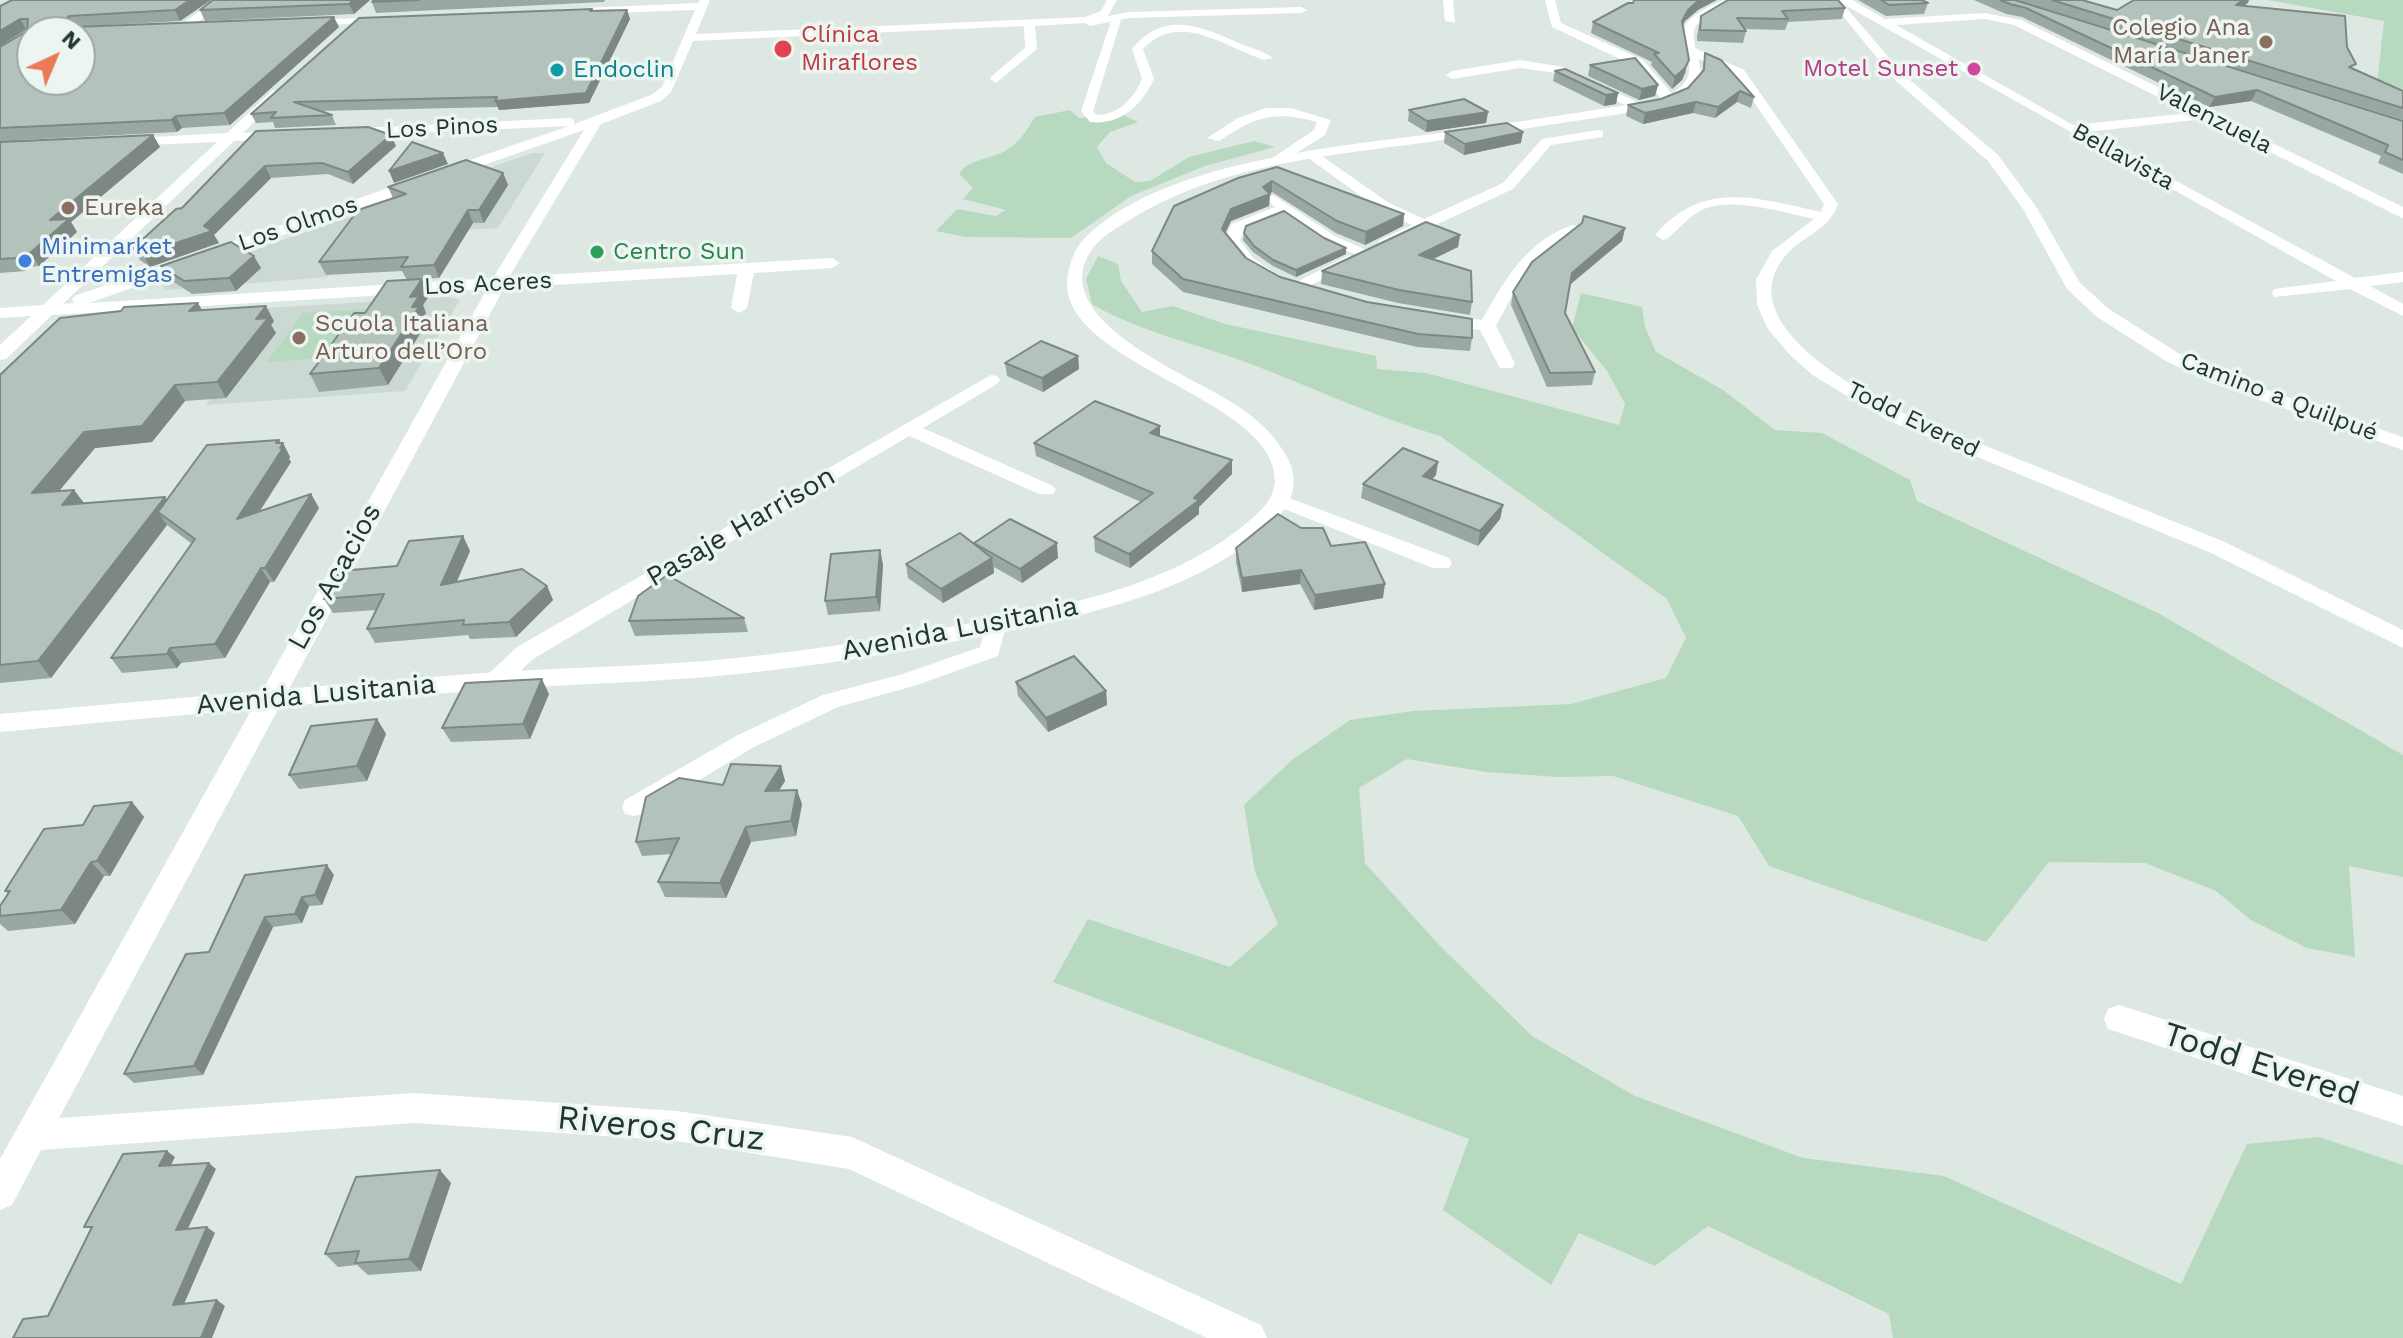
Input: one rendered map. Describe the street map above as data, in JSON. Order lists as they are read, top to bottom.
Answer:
{
  "streets": {
    "street": [
      "Valenzuela",
      "Los Pinos",
      "Bellavista",
      "Los Olmos",
      "Los Aceres",
      "Camino a Quilpué",
      "Todd Evered",
      "Pasaje Harrison",
      "Los Acacios",
      "Avenida Lusitania",
      "Riveros Cruz"
    ]
  },
  "crossings": [
    ["Valenzuela", "Bellavista"],
    ["Los Pinos", "Los Olmos"],
    ["Los Pinos", "Los Acacios"],
    ["Los Olmos", "Los Aceres"],
    ["Los Olmos", "Los Acacios"],
    ["Los Aceres", "Los Acacios"],
    ["Pasaje Harrison", "Avenida Lusitania"],
    ["Los Acacios", "Avenida Lusitania"],
    ["Los Acacios", "Riveros Cruz"]
  ],
  "places": [
    "Colegio Ana María Janer",
    "Clínica Miraflores",
    "Motel Sunset",
    "Endoclin",
    "Eureka",
    "Centro Sun",
    "Minimarket Entremigas",
    "Scuola Italiana Arturo dell’Oro"
  ],
  "north": "top right"
}
